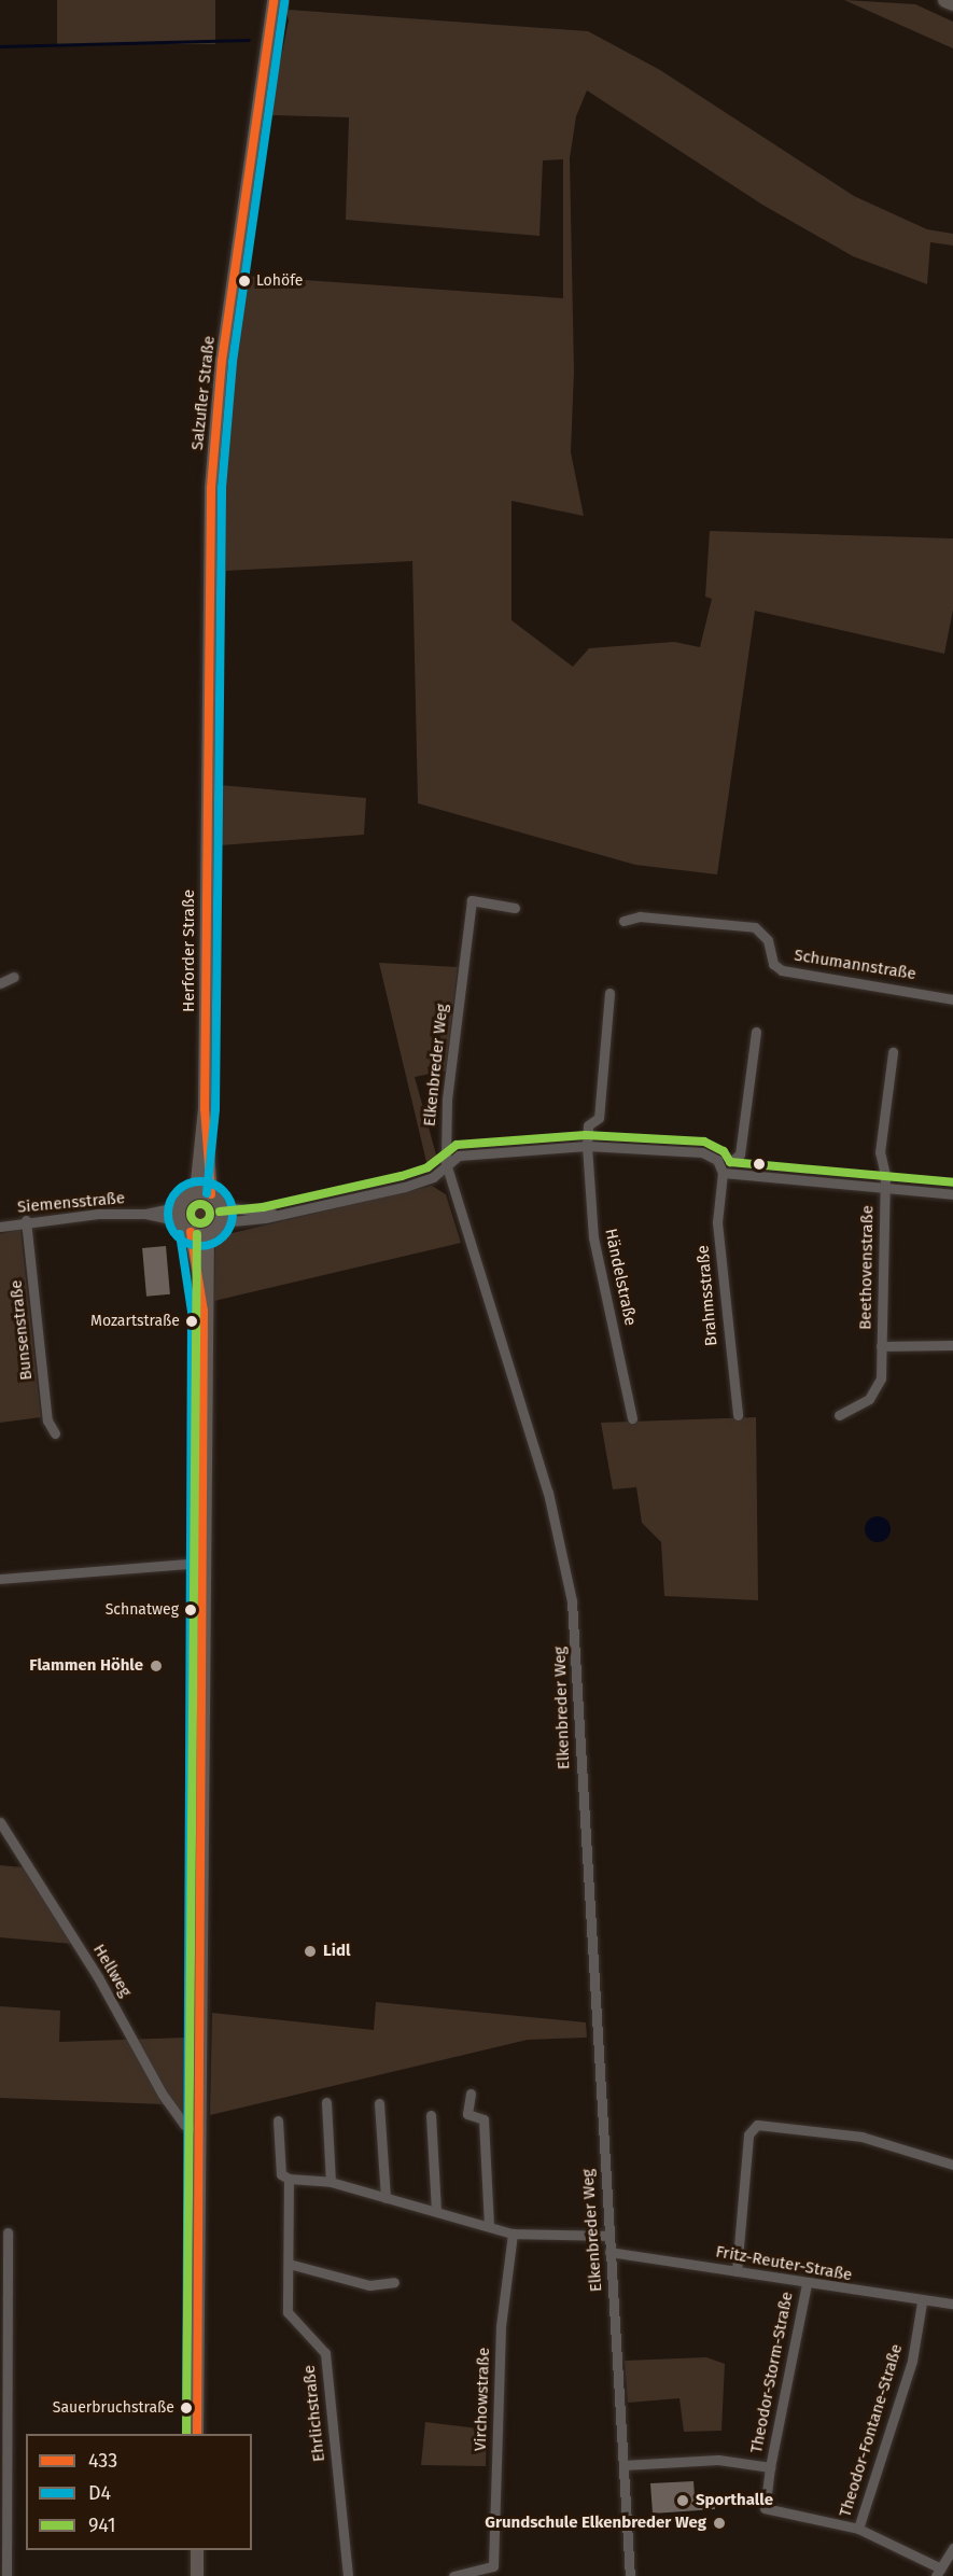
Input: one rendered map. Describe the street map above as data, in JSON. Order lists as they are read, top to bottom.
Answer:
{
  "streets": {
    "main road": ["Salzufler Straße", "Herforder Straße"],
    "street": [
      "Schumannstraße",
      "Elkenbreder Weg",
      "Siemensstraße",
      "Beethovenstraße",
      "Händelstraße",
      "Brahmsstraße",
      "Bunsenstraße",
      "Hellweg",
      "Fritz-Reuter-Straße",
      "Theodor-Storm-Straße",
      "Virchowstraße",
      "Ehrlichstraße",
      "Theodor-Fontane-Straße"
    ]
  },
  "crossings": [
    ["Salzufler Straße", "Herforder Straße"],
    ["Herforder Straße", "Siemensstraße"],
    ["Elkenbreder Weg", "Fritz-Reuter-Straße"],
    ["Siemensstraße", "Bunsenstraße"],
    ["Fritz-Reuter-Straße", "Theodor-Storm-Straße"],
    ["Fritz-Reuter-Straße", "Theodor-Fontane-Straße"],
    ["Theodor-Storm-Straße", "Theodor-Fontane-Straße"]
  ],
  "places": [
    "Lohöfe",
    "Mozartstraße",
    "Schnatweg",
    "Flammen Höhle",
    "Lidl",
    "Sauerbruchstraße",
    "Sporthalle",
    "Grundschule Elkenbreder Weg"
  ],
  "lines": ["transit line 433", "transit line D4", "transit line 941"],
  "legend": ["433", "D4", "941"]
}
